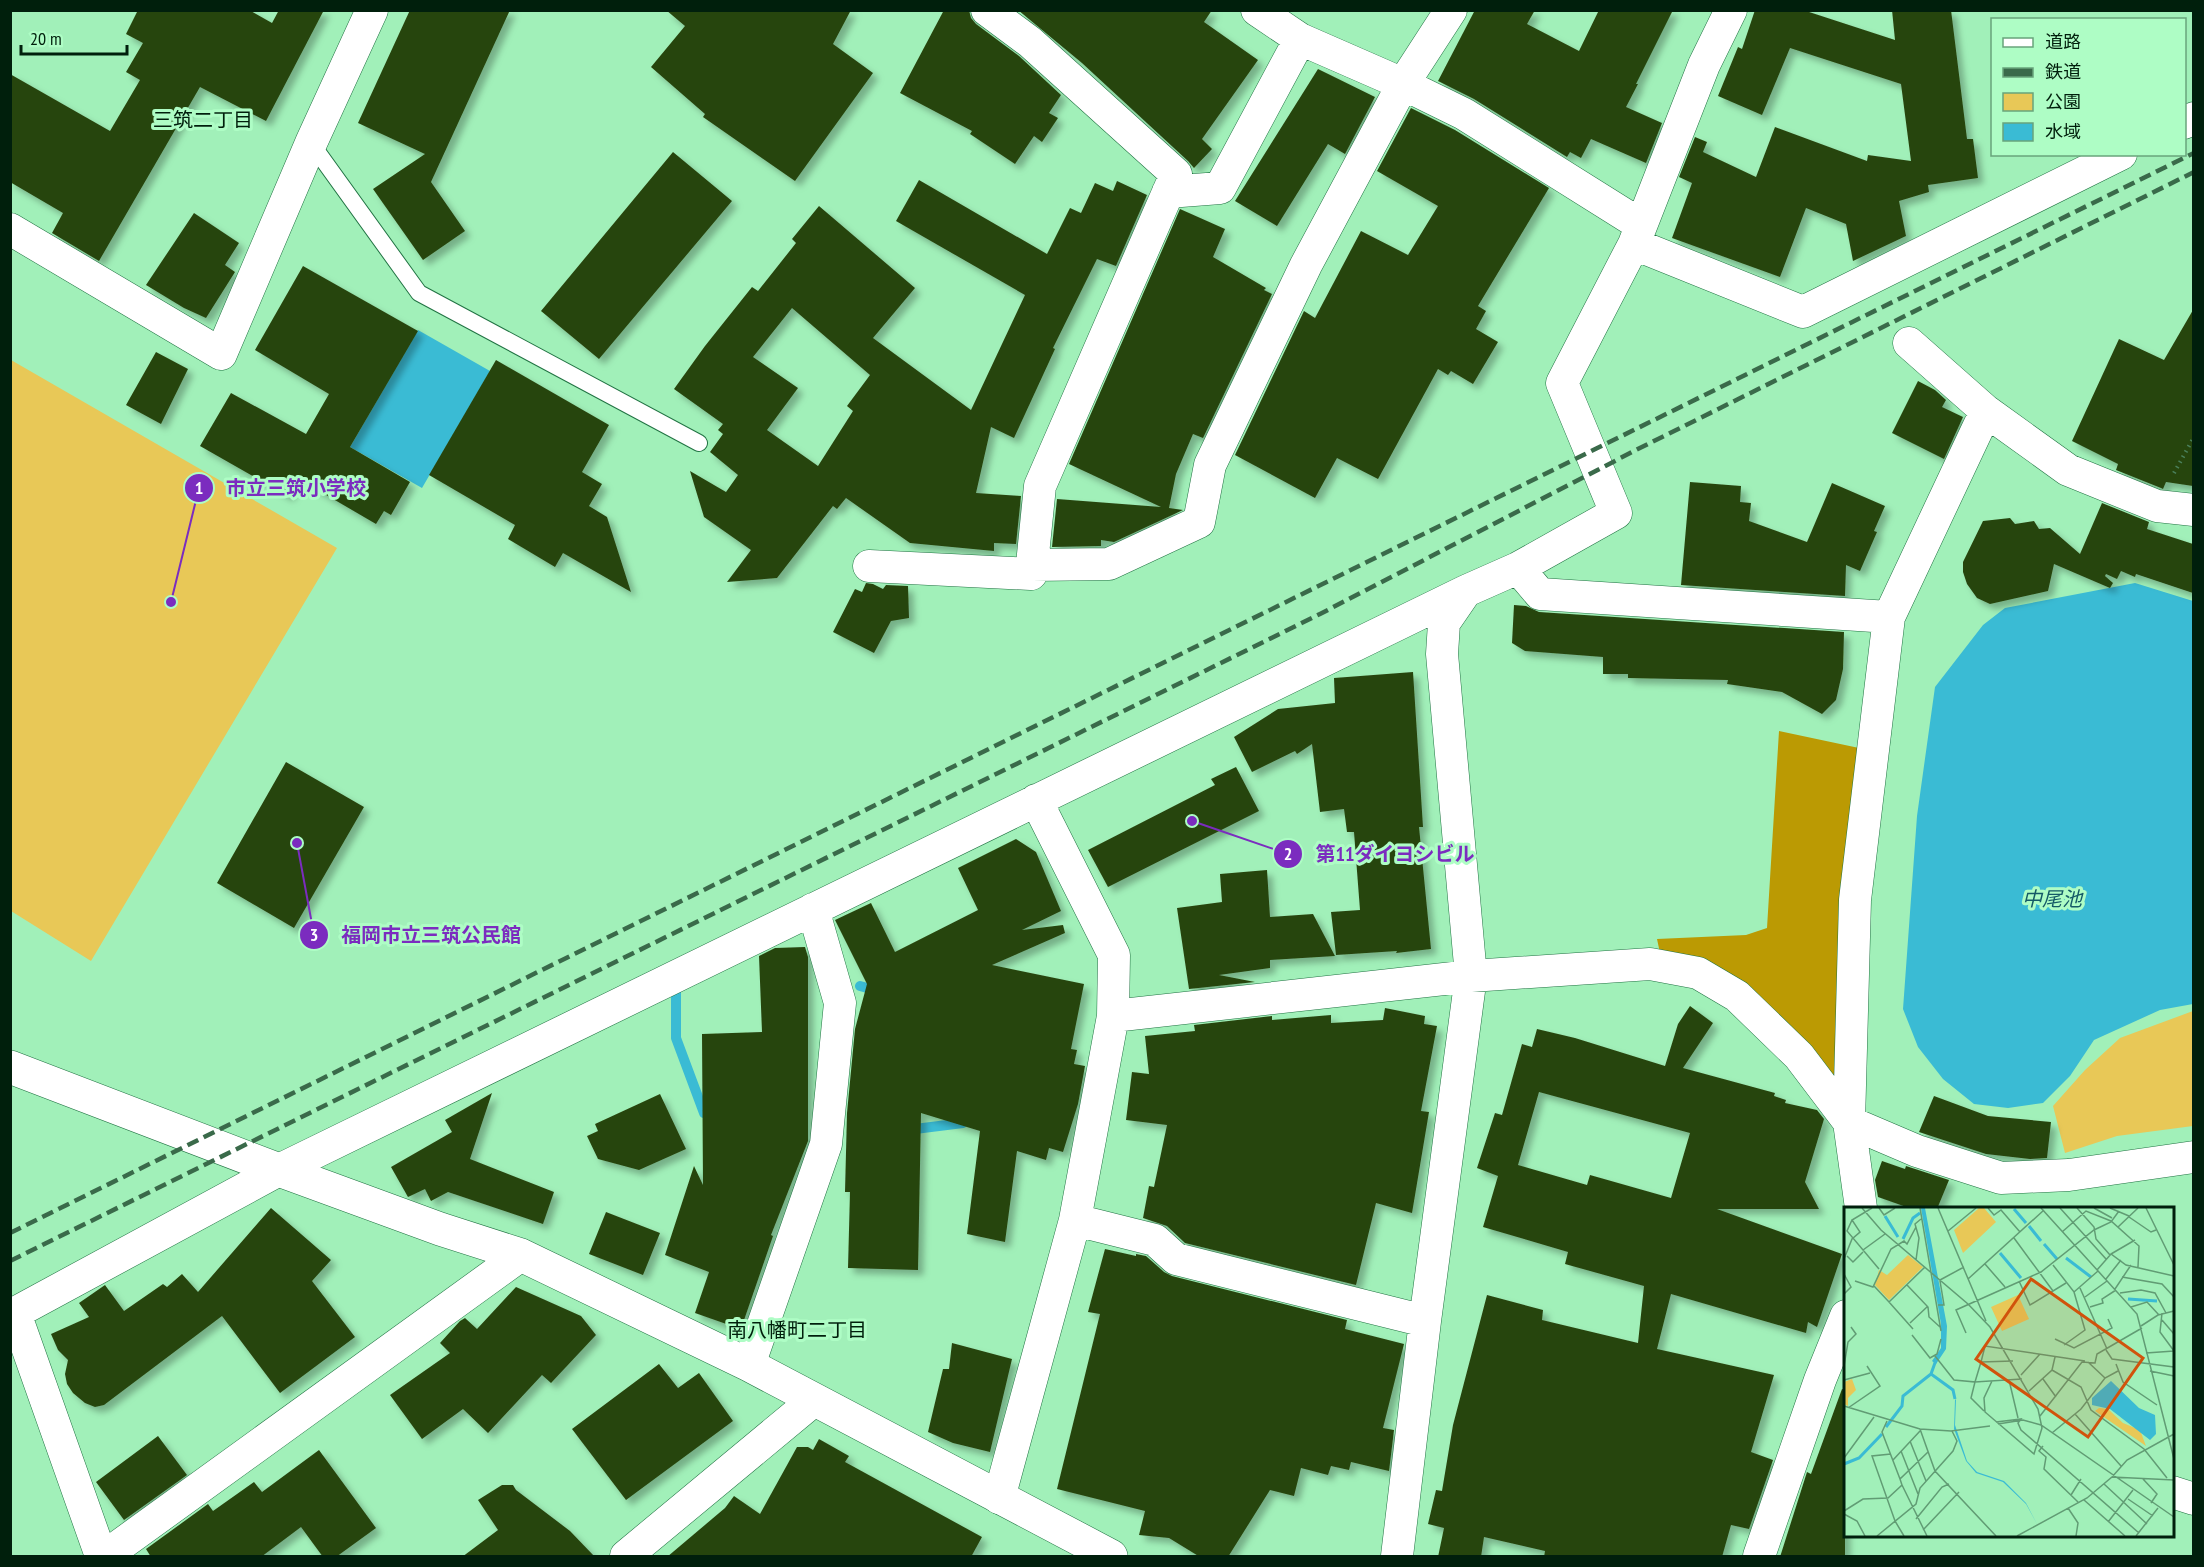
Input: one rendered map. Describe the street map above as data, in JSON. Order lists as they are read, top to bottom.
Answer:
{
  "districts": ["三筑二丁目", "南八幡町二丁目"],
  "water": ["中尾池"],
  "places": ["市立三筑小学校", "第11ダイヨシビル", "福岡市立三筑公民館"],
  "legend": [
    "道路",
    "鉄道",
    "公園",
    "水域"
  ],
  "scale_bar": "20 m"
}
